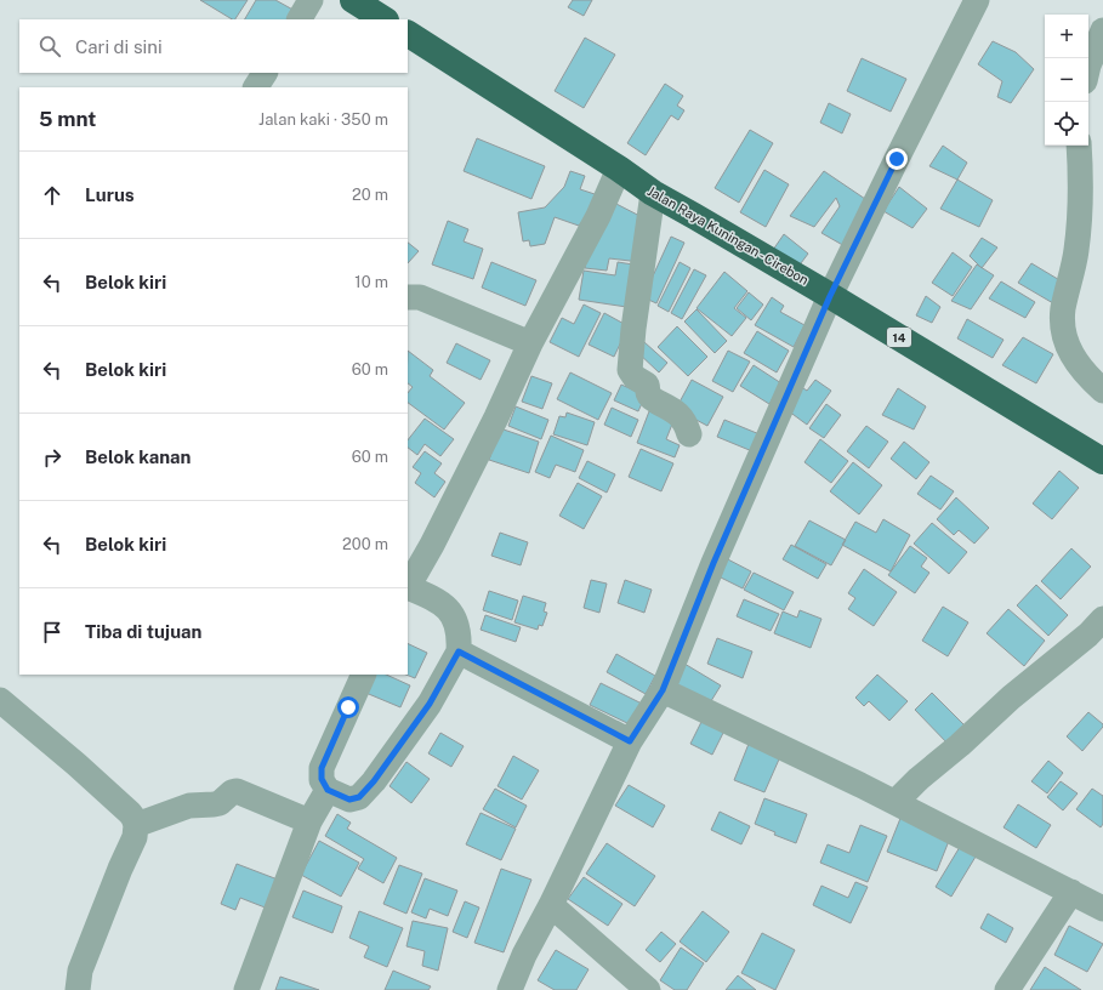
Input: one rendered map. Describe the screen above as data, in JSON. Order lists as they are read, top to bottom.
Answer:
{
  "streets": {
    "highway": ["Jalan Raya Kuningan - Cirebon", "14"]
  },
  "page": {
    "map_buttons": ["+", "−"],
    "search": "Cari di sini",
    "heading": ["5 mnt", "Jalan kaki · 350 m"],
    "list": [
      ["Lurus", "20 m"],
      ["Belok kiri", "10 m"],
      ["Belok kiri", "60 m"],
      ["Belok kanan", "60 m"],
      ["Belok kiri", "200 m"],
      "Tiba di tujuan"
    ]
  }
}
